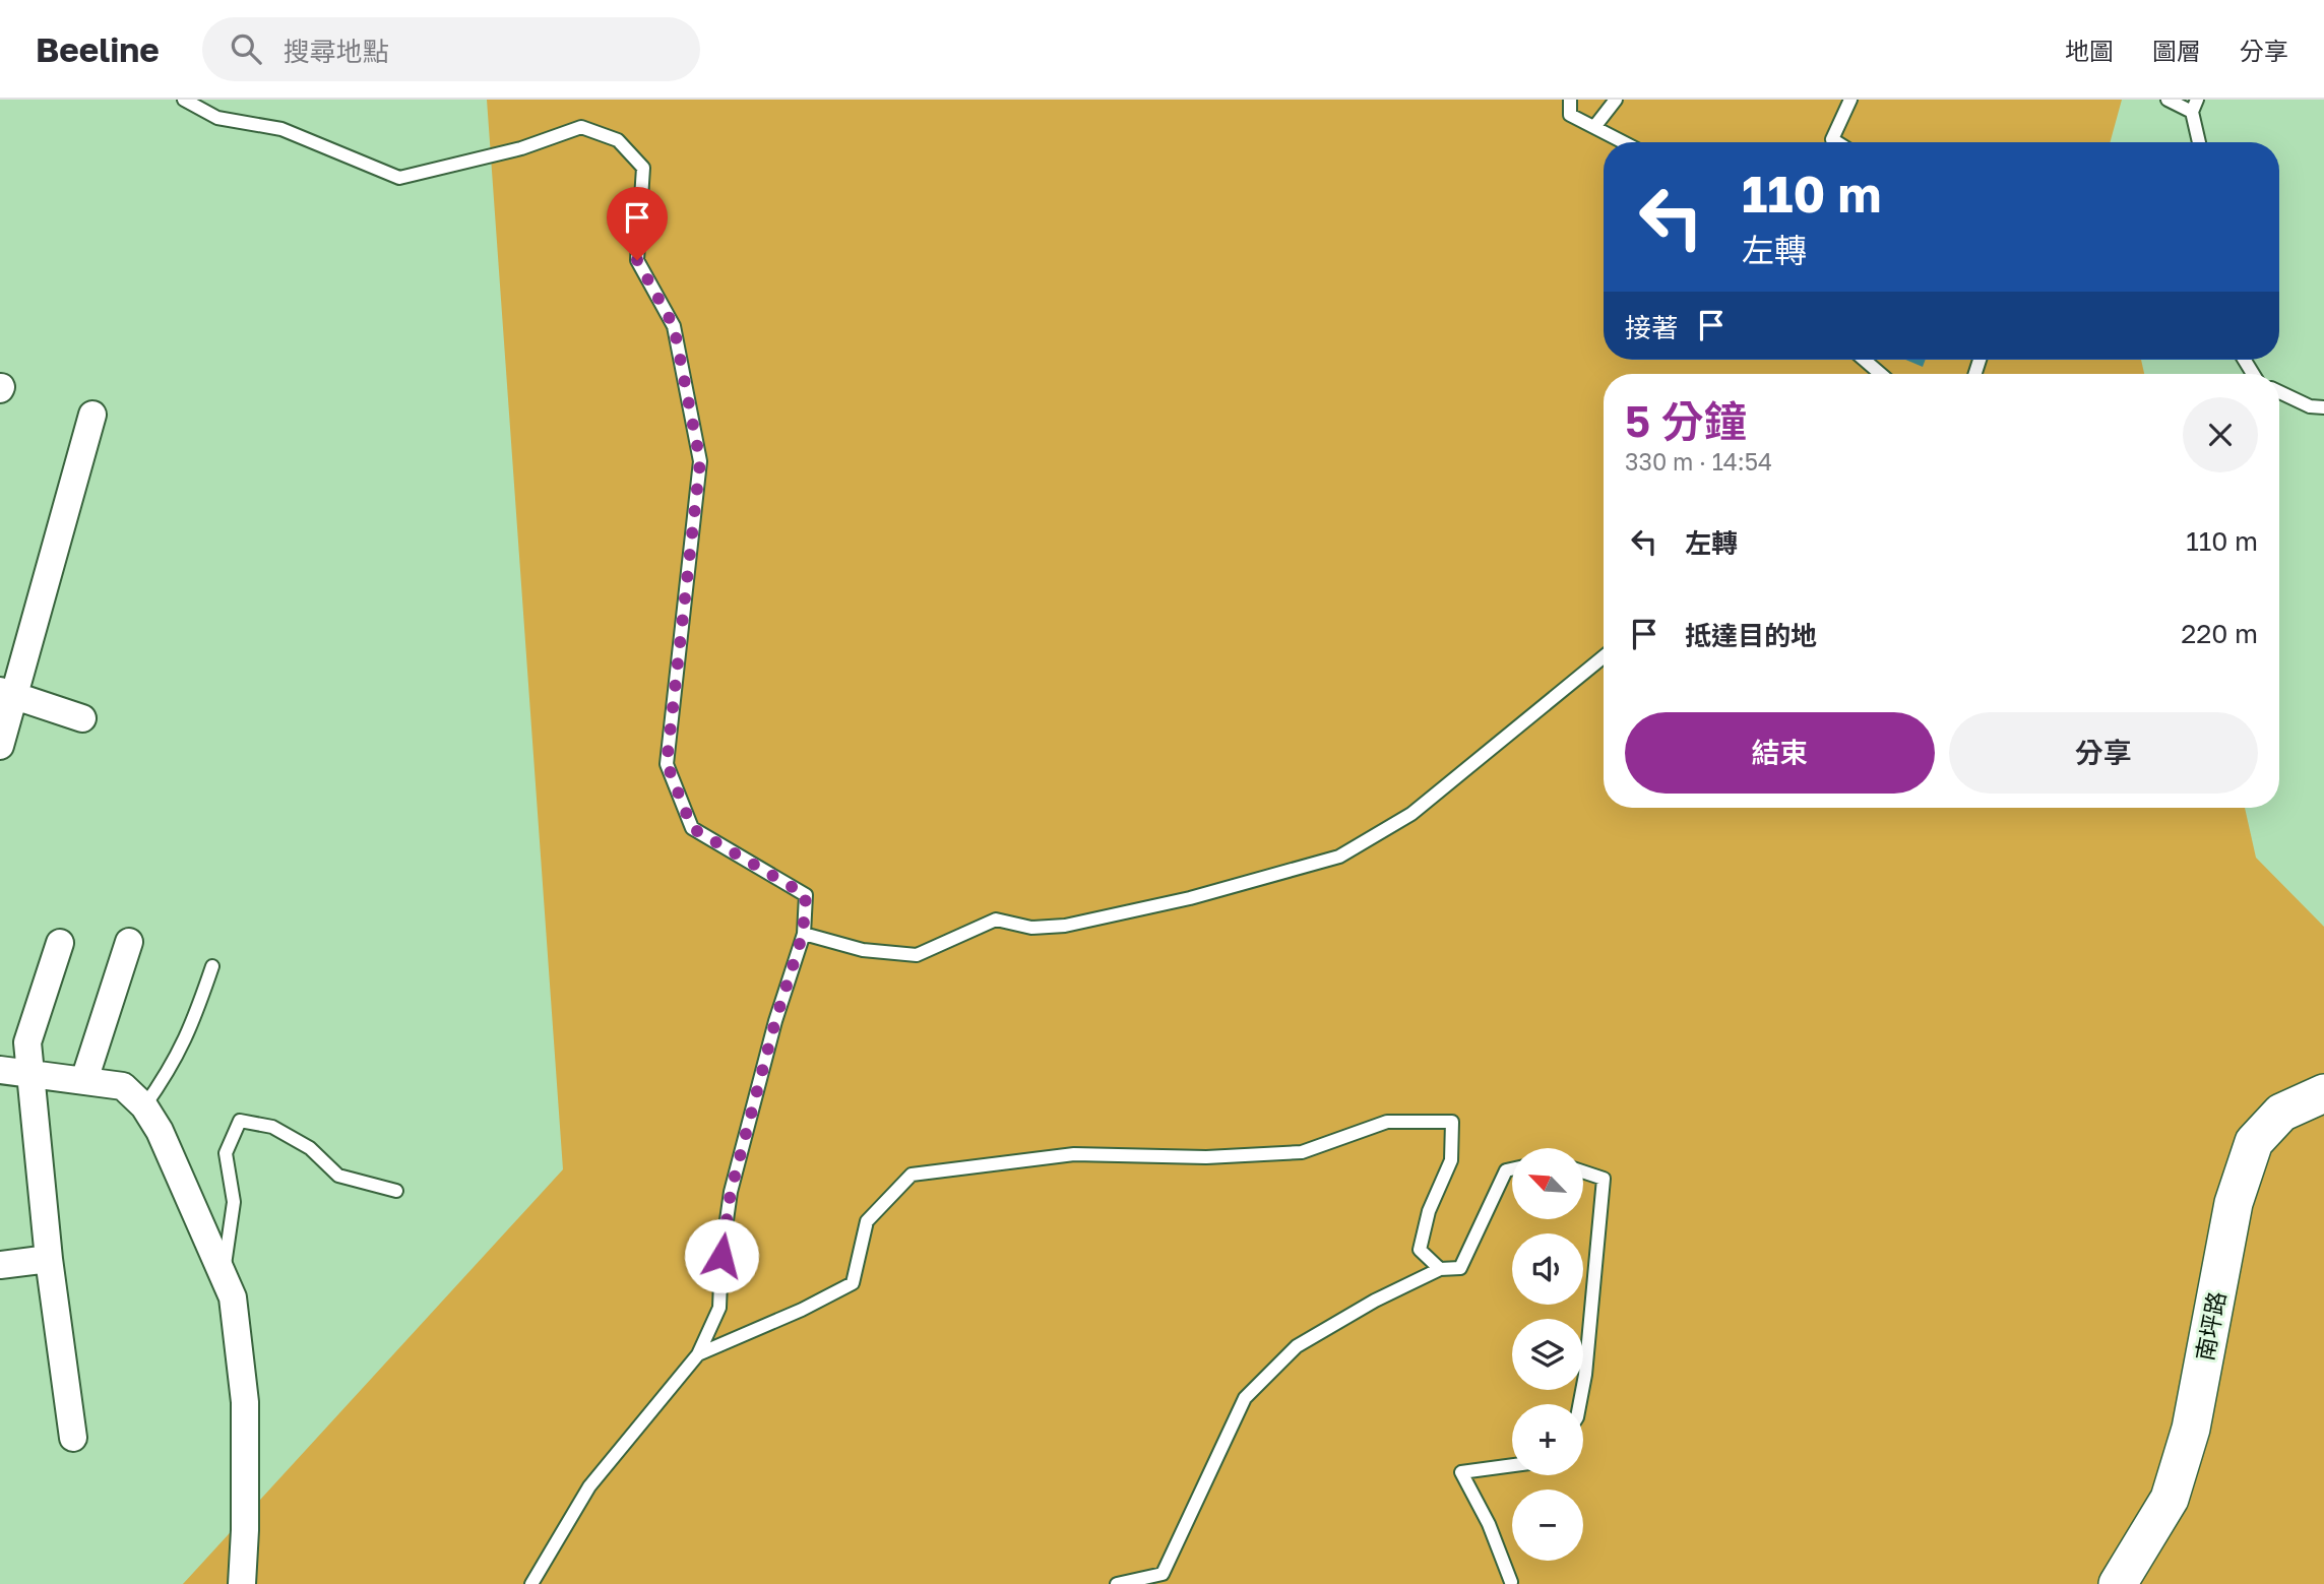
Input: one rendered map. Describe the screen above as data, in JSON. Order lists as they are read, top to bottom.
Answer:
{
  "streets": {
    "street": ["南坪路"]
  },
  "north": "top left",
  "page": {
    "header": "Beeline",
    "search": "搜尋地點",
    "nav": ["地圖", "圖層", "分享"],
    "turn": ["110 m", "左轉"],
    "then": "接著",
    "heading": ["5 分鐘", "330 m · 14:54"],
    "list": [
      {
        "name": "左轉",
        "value": "110 m"
      },
      {
        "name": "抵達目的地",
        "value": "220 m"
      }
    ],
    "buttons": ["結束", "分享"],
    "map_buttons": ["+", "−"]
  }
}
